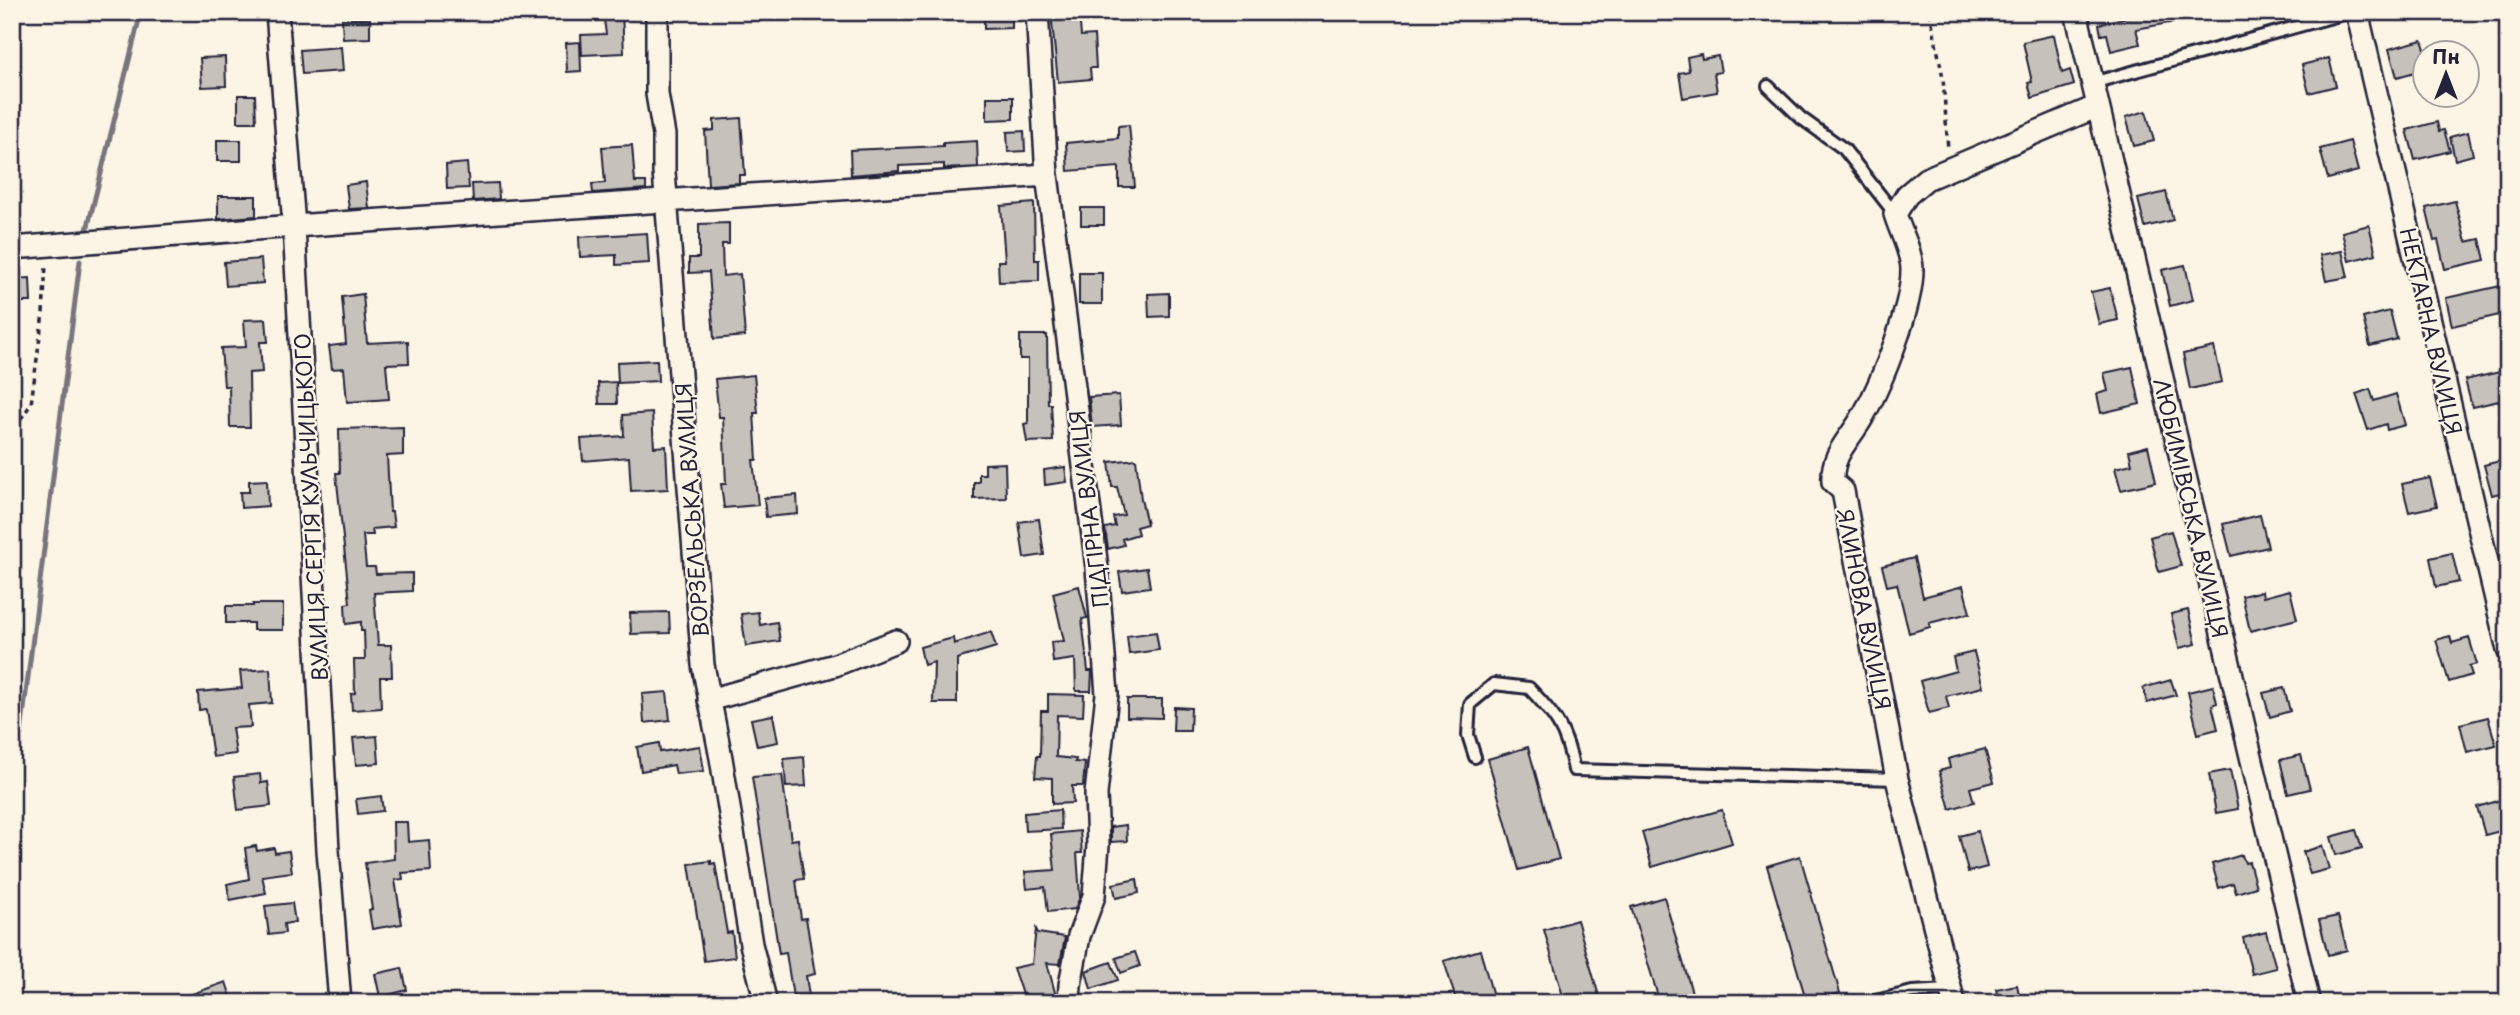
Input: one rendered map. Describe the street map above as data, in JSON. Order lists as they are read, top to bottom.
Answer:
{
  "streets": {
    "street": [
      "НЕКТАРНА ВУЛИЦЯ",
      "ВУЛИЦЯ СЕРГІЯ КУЛЬЧИЦЬКОГО",
      "ЛЮБИМІВСЬКА ВУЛИЦЯ",
      "ПІДГІРНА ВУЛИЦЯ",
      "ВОРЗЕЛЬСЬКА ВУЛИЦЯ",
      "ЯЛИНОВА ВУЛИЦЯ"
    ]
  },
  "north": "top"
}
